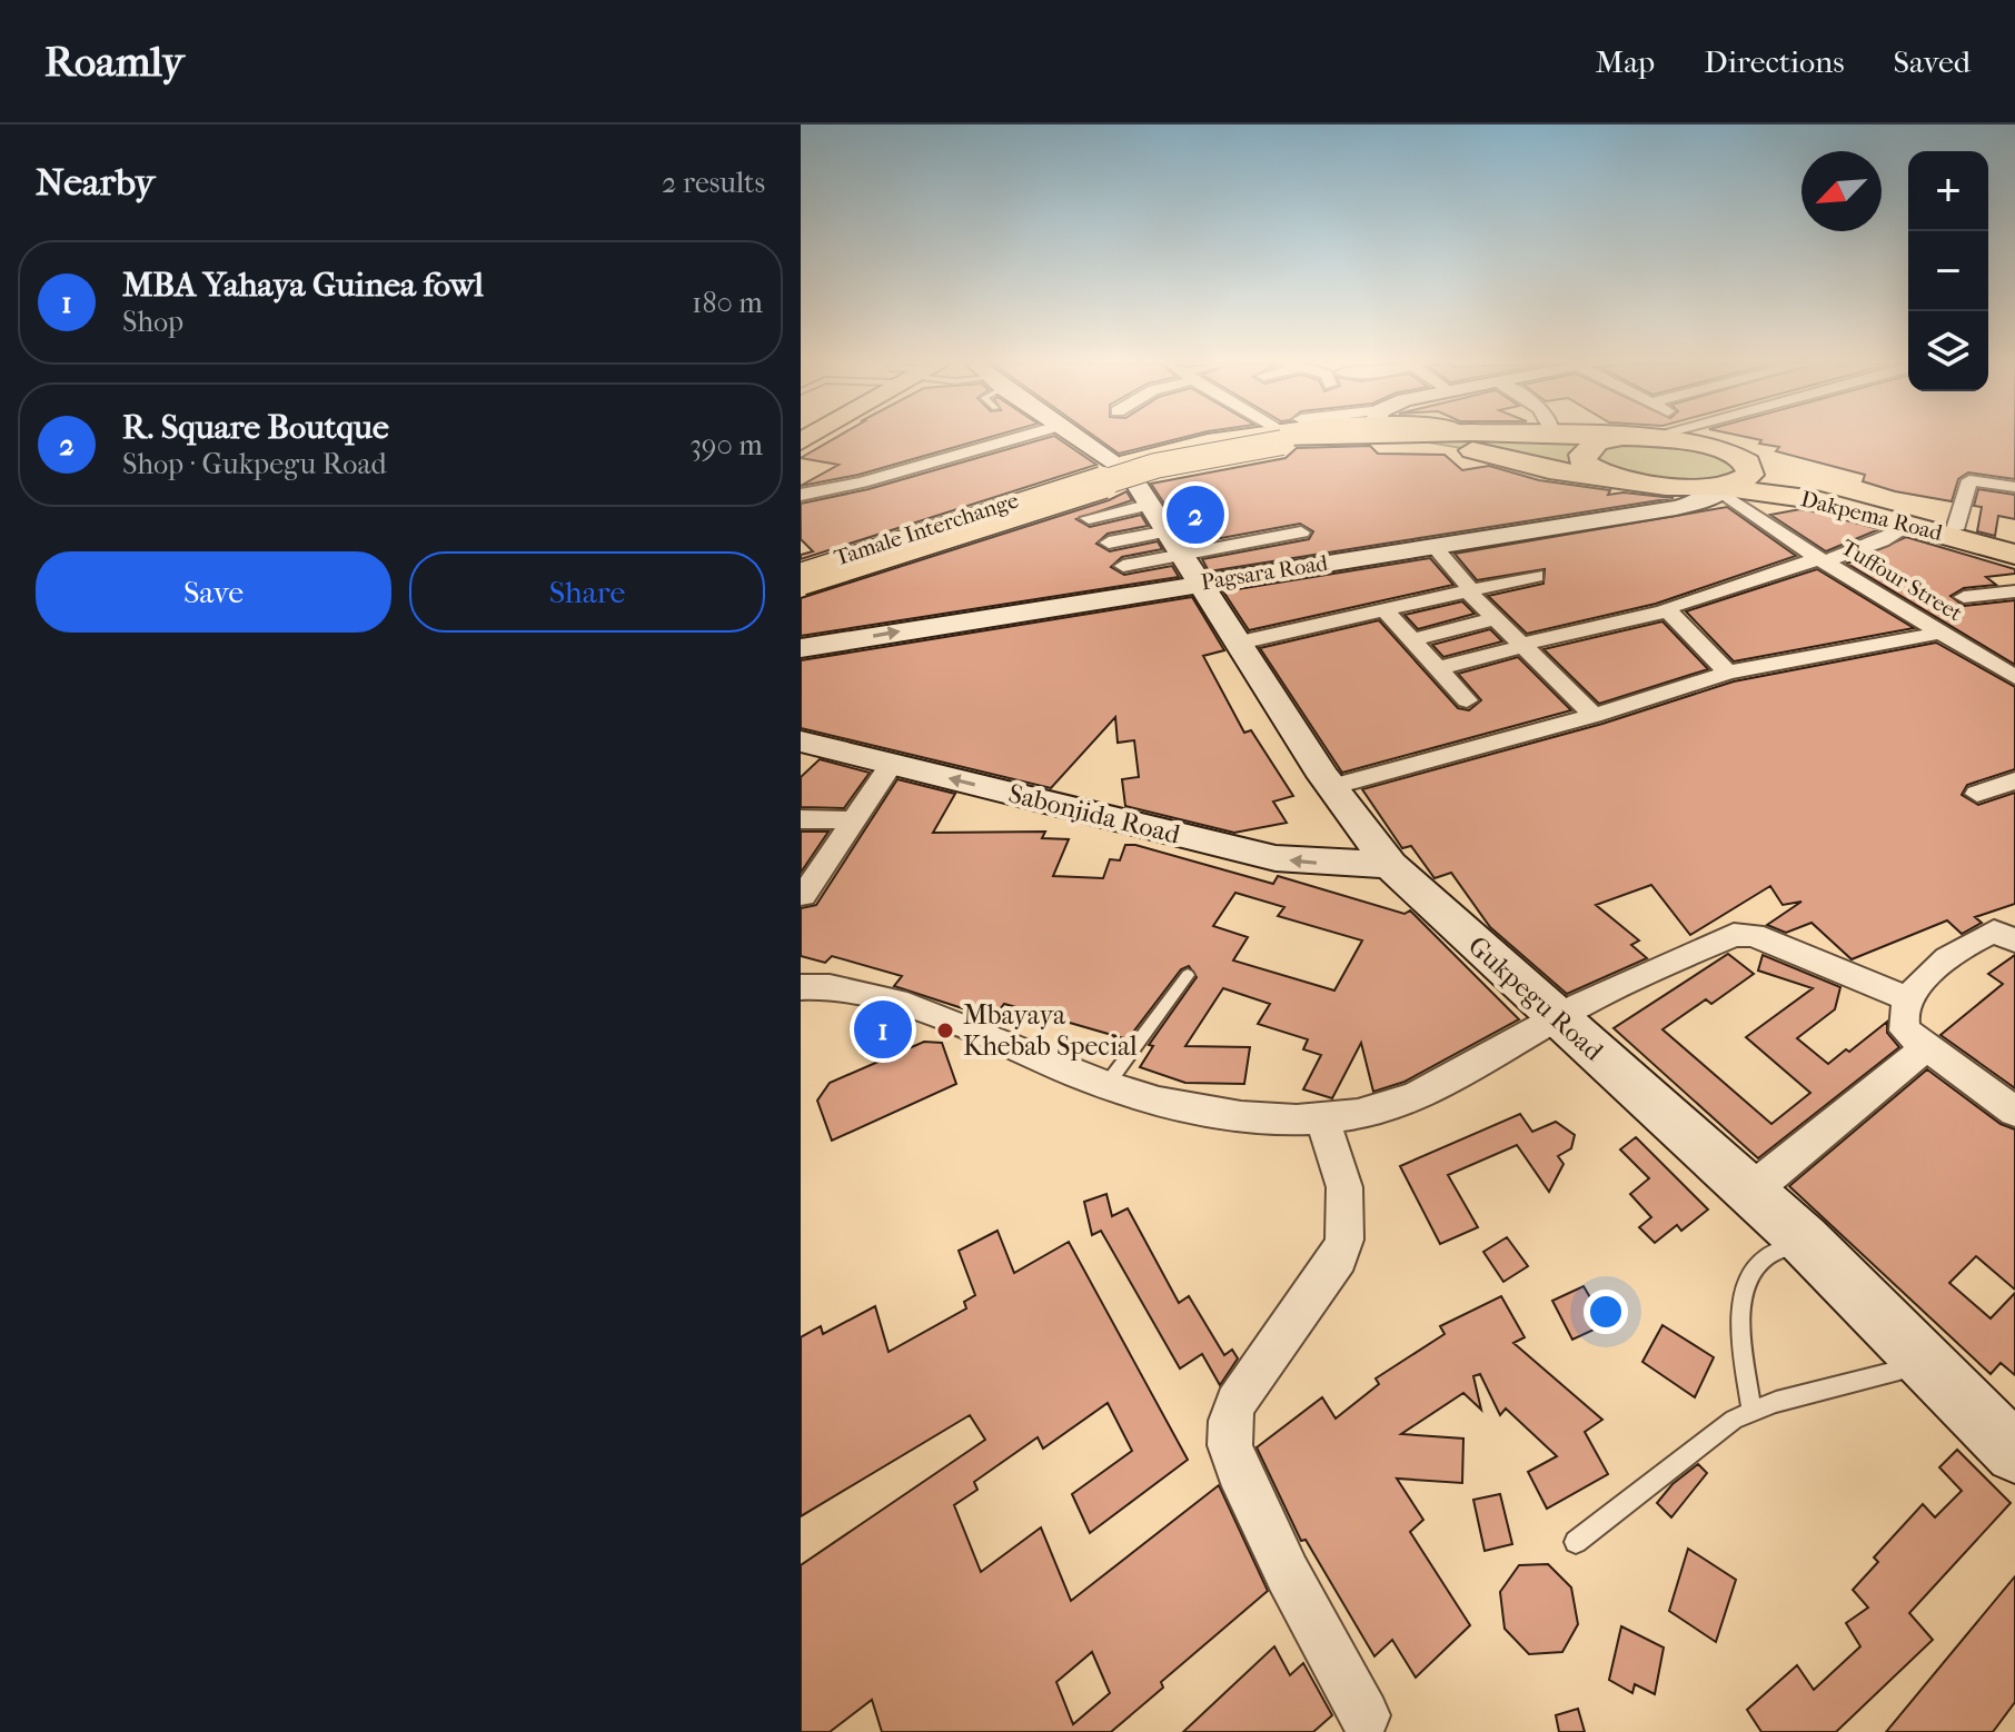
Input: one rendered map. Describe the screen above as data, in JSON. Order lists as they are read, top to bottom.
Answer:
{
  "streets": {
    "highway": ["Dakpema Road", "Tamale Interchange"],
    "street": [
      "Pagsara Road",
      "Tuffour Street",
      "Sabonjida Road",
      "Gukpegu Road"
    ]
  },
  "crossings": [
    ["Dakpema Road", "Pagsara Road"],
    ["Dakpema Road", "Tuffour Street"],
    ["Pagsara Road", "Tuffour Street"],
    ["Pagsara Road", "Gukpegu Road"],
    ["Sabonjida Road", "Gukpegu Road"]
  ],
  "places": ["Mbayaya Khebab Special"],
  "north": "bottom left",
  "page": {
    "header": "Roamly",
    "nav": ["Map", "Directions", "Saved"],
    "heading": ["Nearby", "2 results"],
    "map_buttons": ["+", "−"],
    "list": [
      {
        "mark": "1",
        "name": "MBA Yahaya Guinea fowl",
        "note": "Shop",
        "value": "180 m"
      },
      {
        "mark": "2",
        "name": "R. Square Boutque",
        "note": "Shop · Gukpegu Road",
        "value": "390 m"
      }
    ],
    "pins": ["2", "1"],
    "buttons": ["Save", "Share"]
  }
}
